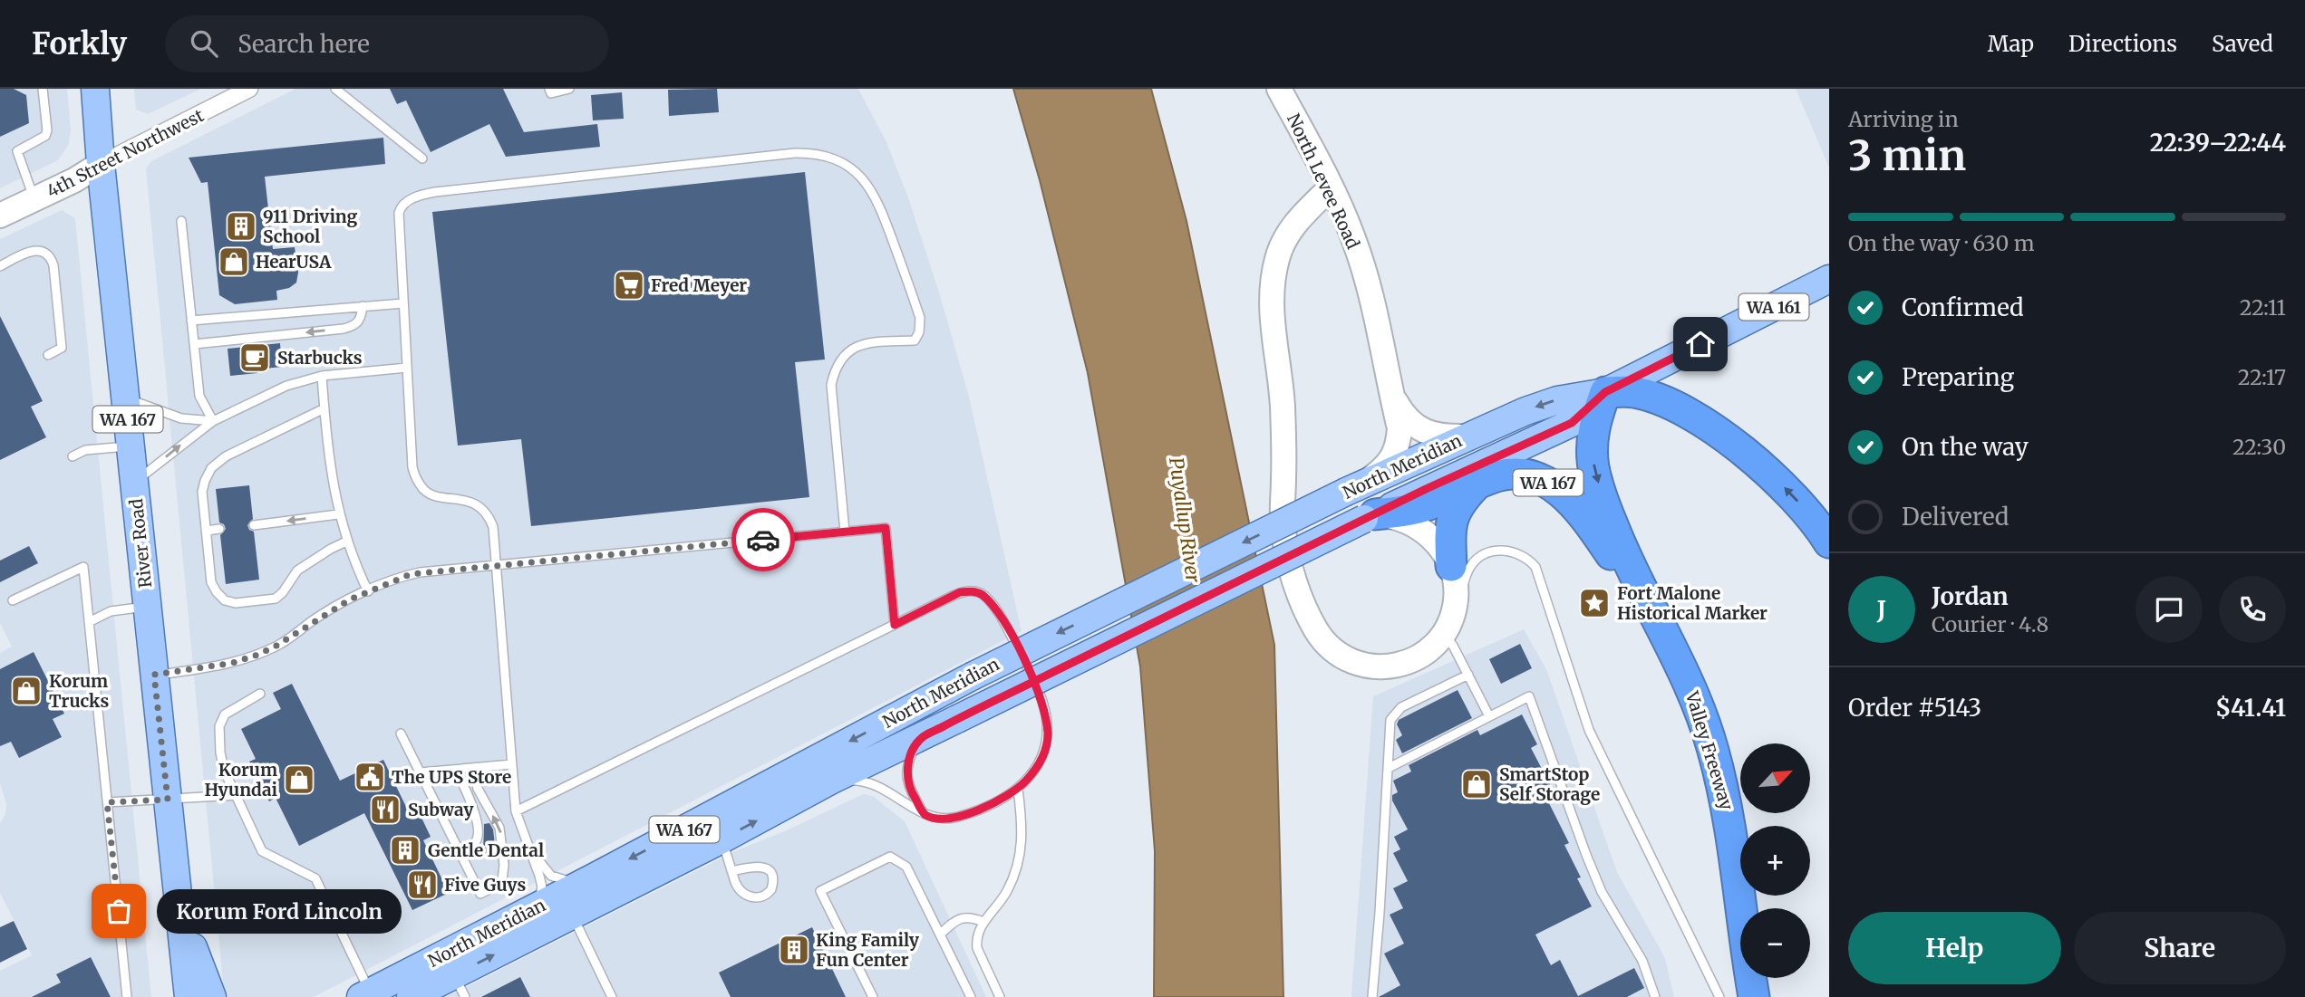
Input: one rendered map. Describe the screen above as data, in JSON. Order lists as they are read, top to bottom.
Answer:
{
  "streets": {
    "highway": ["WA 167", "Valley Freeway"],
    "main road": ["WA 161", "North Meridian", "River Road"],
    "street": ["4th Street Northwest", "North Levee Road"]
  },
  "crossings": [
    ["4th Street Northwest", "River Road"],
    ["WA 167", "North Meridian"],
    ["WA 167", "River Road"],
    ["WA 167", "Valley Freeway"]
  ],
  "water": ["Puyallup River"],
  "places": {
    "building": ["911 Driving School", "Gentle Dental", "King Family Fun Center"],
    "shop": [
      "HearUSA",
      "Korum Trucks",
      "Korum Hyundai",
      "SmartStop Self Storage"
    ],
    "supermarket": ["Fred Meyer"],
    "cafe": ["Starbucks"],
    "place": ["Fort Malone Historical Marker"],
    "public building": ["The UPS Store"],
    "restaurant": ["Subway", "Five Guys"],
    "other": ["Korum Ford Lincoln"]
  },
  "north": "top right",
  "page": {
    "header": "Forkly",
    "search": "Search here",
    "nav": ["Map", "Directions", "Saved"],
    "heading": ["3 min", "Arriving in", "22:39–22:44"],
    "panel": [
      "Jordan",
      "Courier · 4.8",
      "Order #5143",
      "$41.41"
    ],
    "bar": "On the way · 630 m",
    "list": [
      ["Confirmed", "22:11"],
      ["Preparing", "22:17"],
      ["On the way", "22:30"],
      "Delivered"
    ],
    "round": "J",
    "map_buttons": ["+", "−"],
    "bubble": "Korum Ford Lincoln",
    "buttons": ["Help", "Share"]
  }
}
